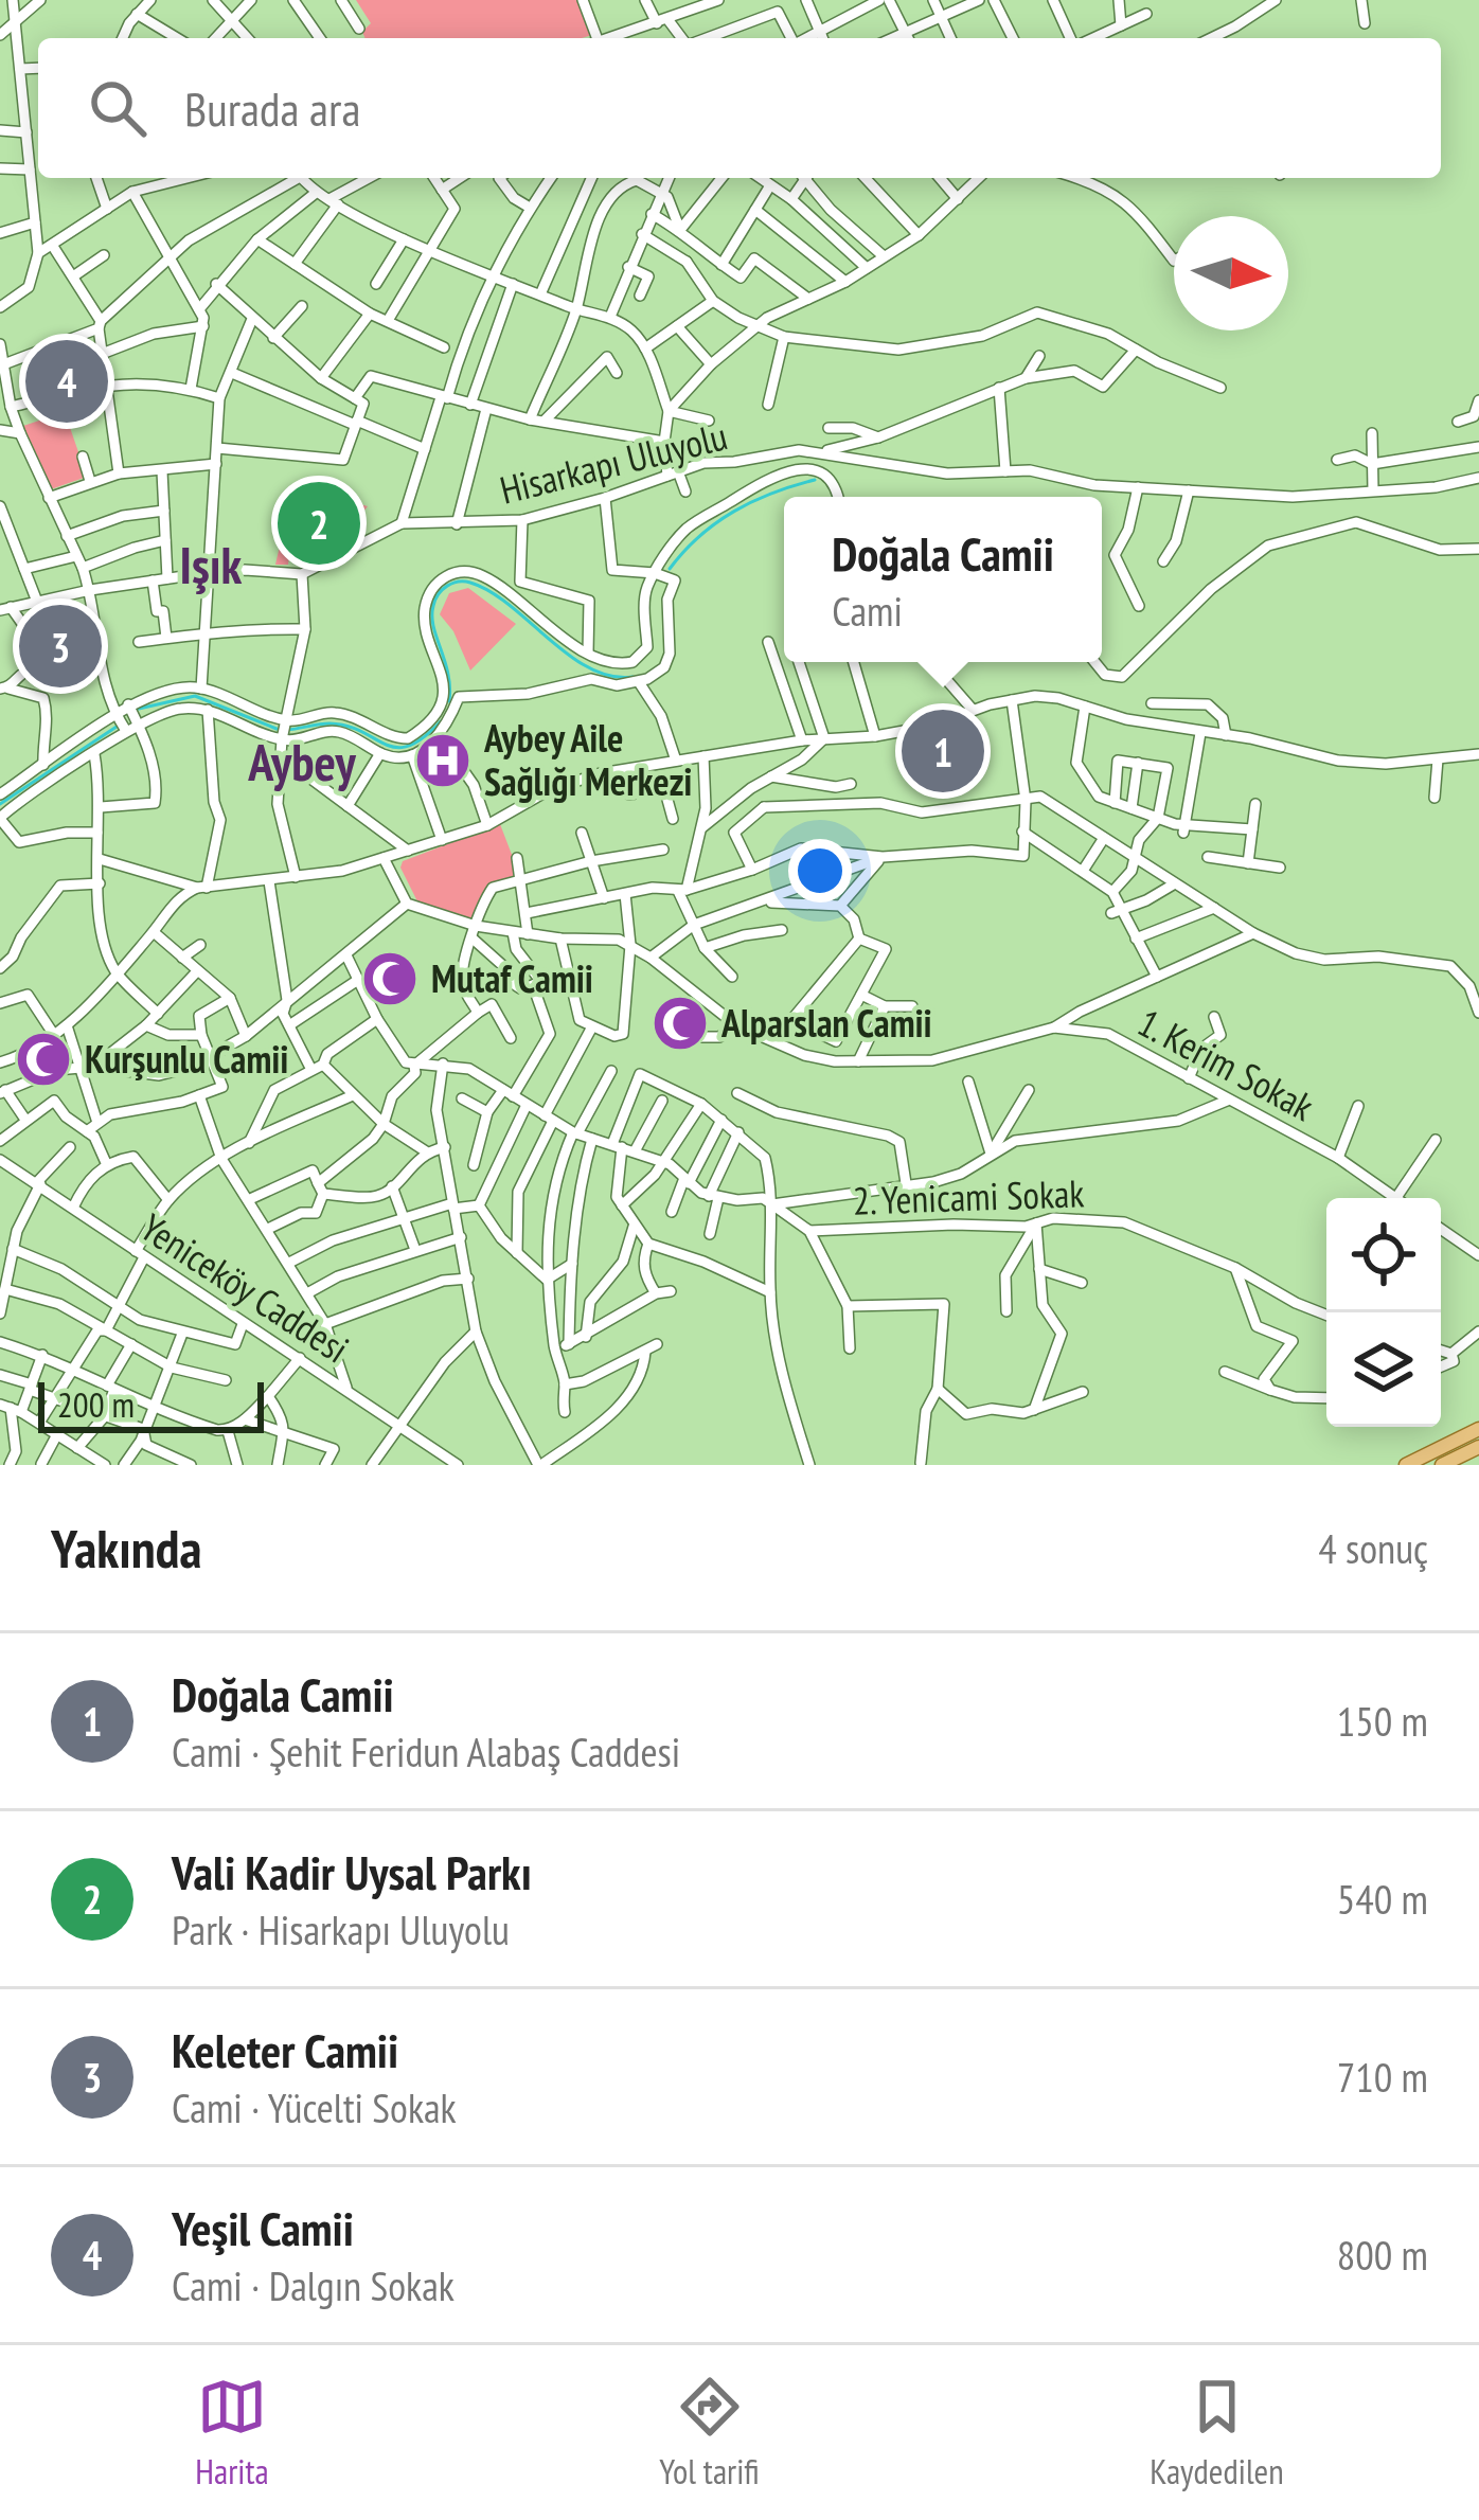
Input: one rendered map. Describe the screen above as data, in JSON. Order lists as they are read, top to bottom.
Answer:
{
  "streets": {
    "street": [
      "Hisarkapı Uluyolu",
      "1. Kerim Sokak",
      "2. Yenicami Sokak",
      "Yeniceköy Caddesi"
    ]
  },
  "districts": ["Işık", "Aybey"],
  "places": {
    "hospital": ["Aybey Aile Sağlığı Merkezi"],
    "mosque": ["Mutaf Camii", "Alparslan Camii", "Kurşunlu Camii"]
  },
  "scale_bar": "200 m",
  "north": "right",
  "page": {
    "search": "Burada ara",
    "pins": [
      "4",
      "2",
      "3",
      "1"
    ],
    "popup": ["Doğala Camii", "Cami"],
    "scale": "200 m",
    "heading": ["Yakında", "4 sonuç"],
    "list": [
      {
        "mark": "1",
        "name": "Doğala Camii",
        "note": "Cami · Şehit Feridun Alabaş Caddesi",
        "value": "150 m"
      },
      {
        "mark": "2",
        "name": "Vali Kadir Uysal Parkı",
        "note": "Park · Hisarkapı Uluyolu",
        "value": "540 m"
      },
      {
        "mark": "3",
        "name": "Keleter Camii",
        "note": "Cami · Yücelti Sokak",
        "value": "710 m"
      },
      {
        "mark": "4",
        "name": "Yeşil Camii",
        "note": "Cami · Dalgın Sokak",
        "value": "800 m"
      }
    ],
    "nav": ["Harita", "Yol tarifi", "Kaydedilen"]
  }
}
